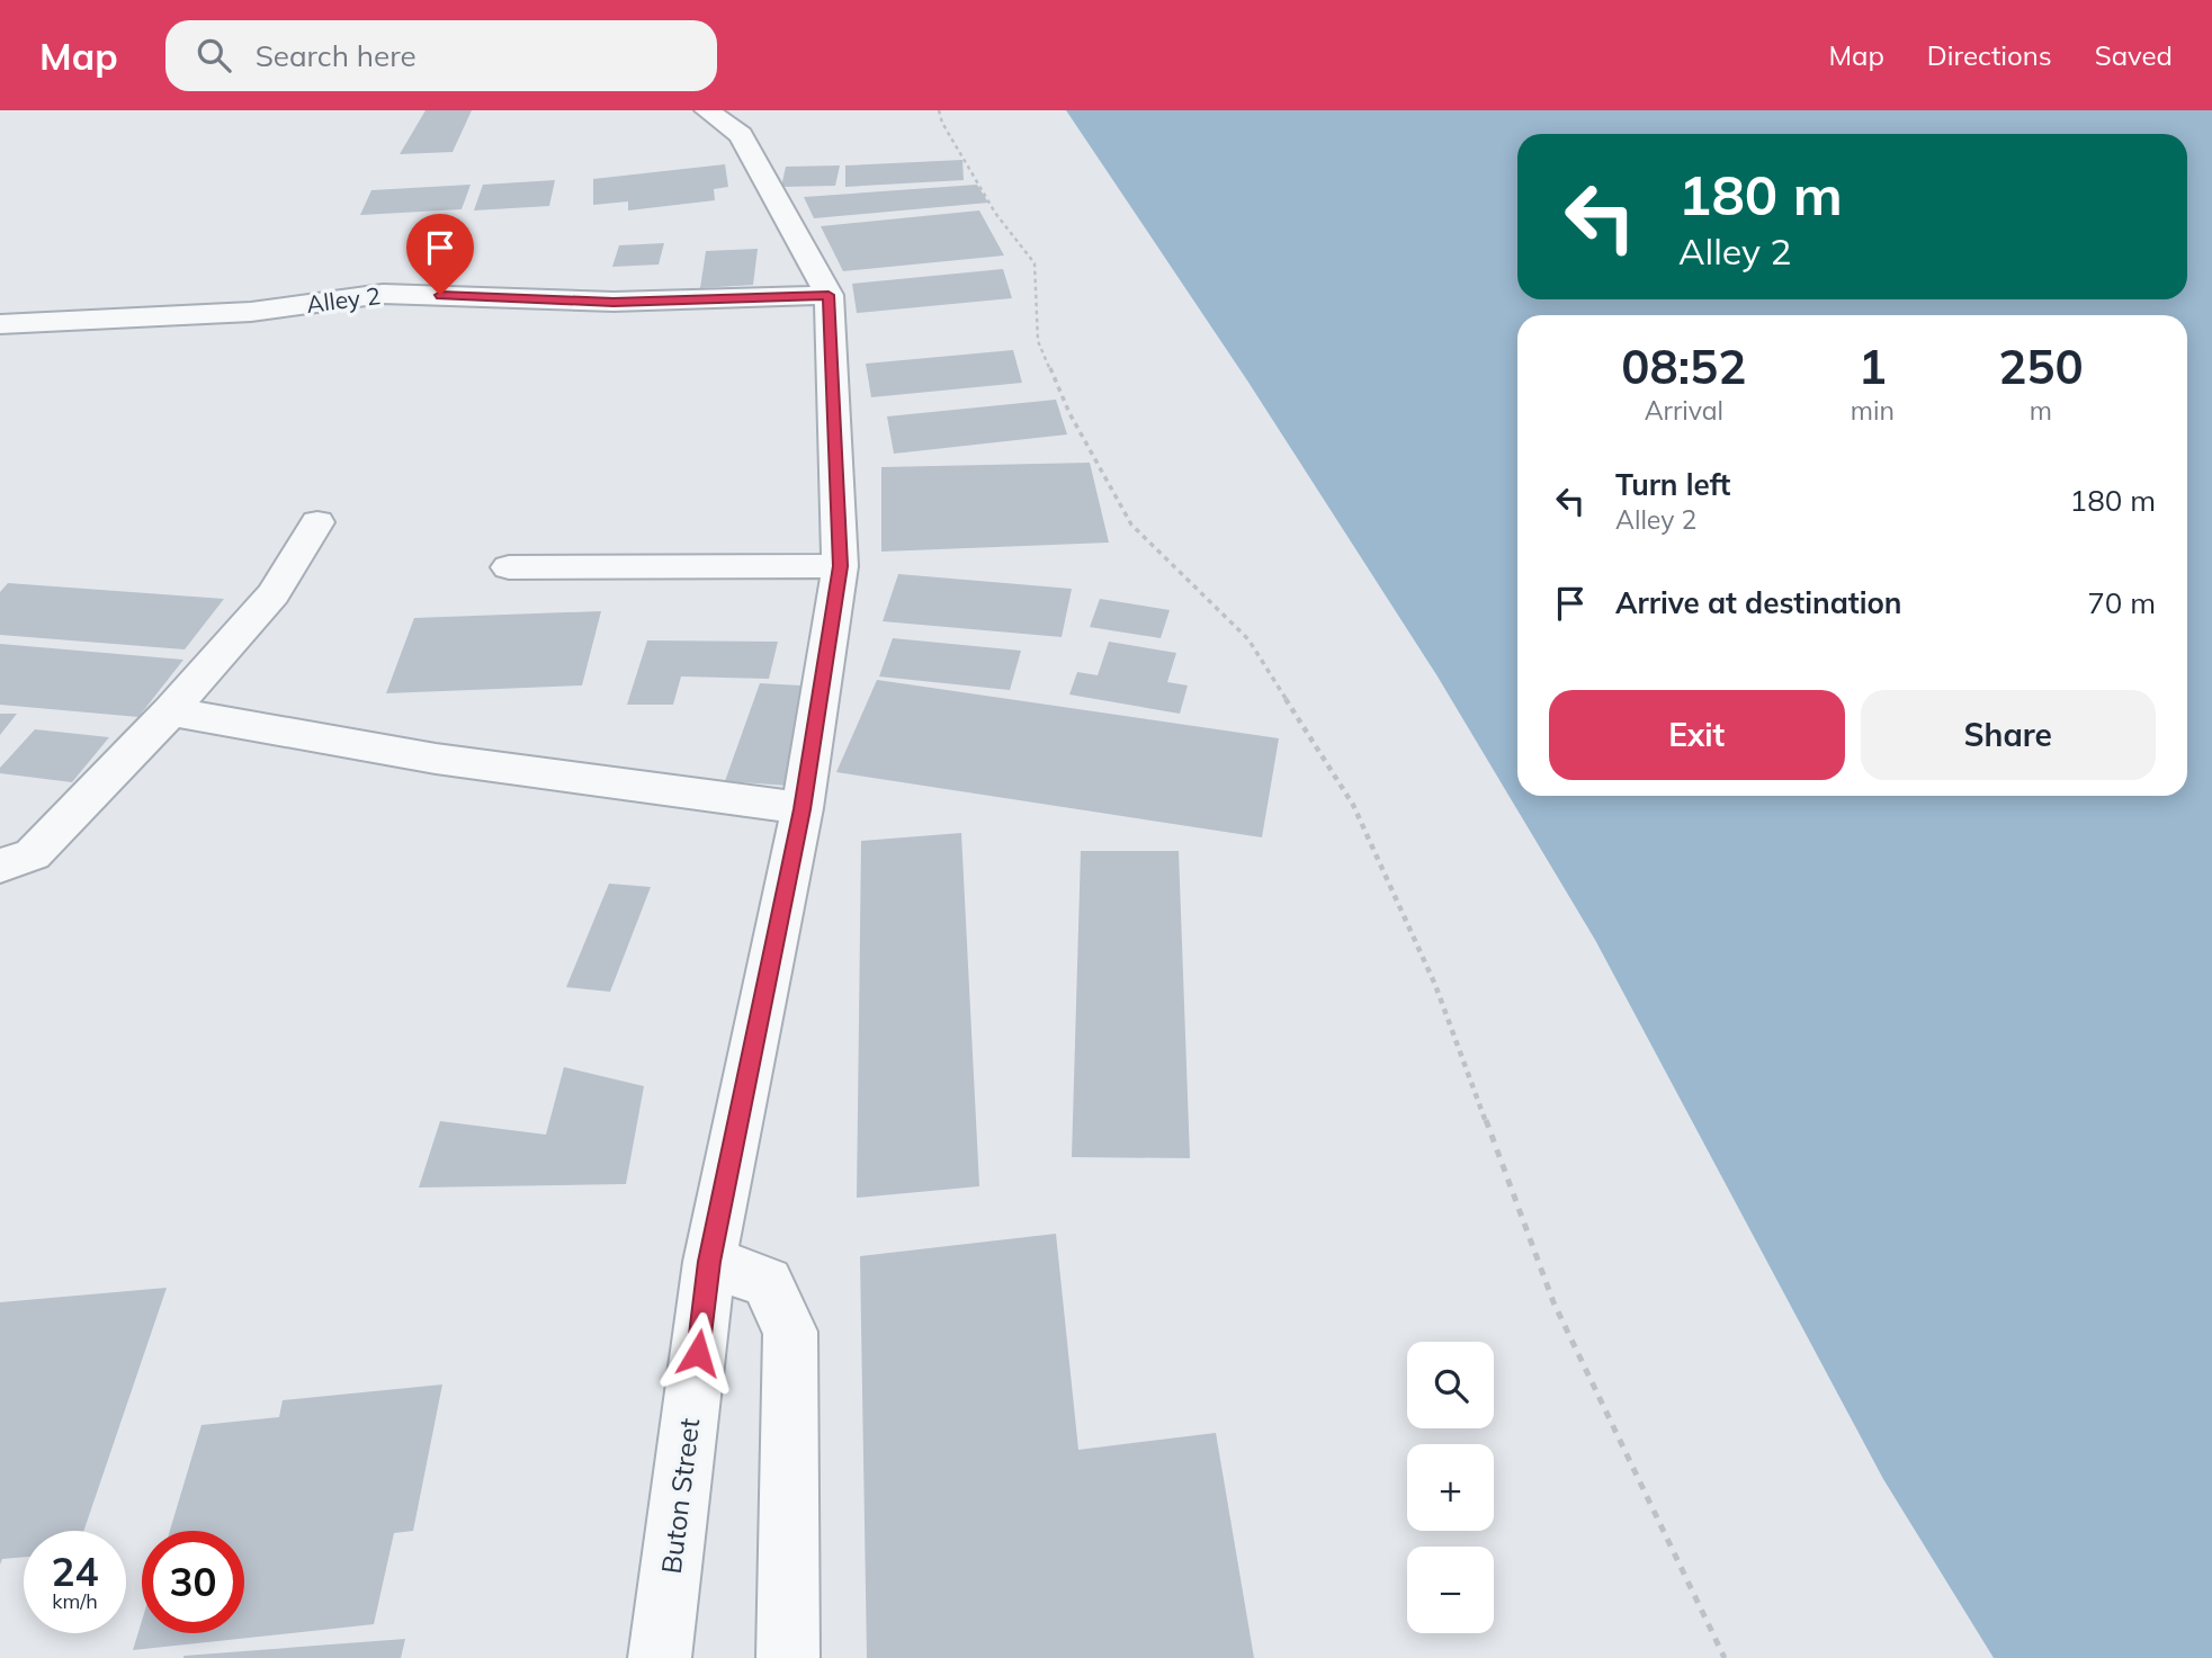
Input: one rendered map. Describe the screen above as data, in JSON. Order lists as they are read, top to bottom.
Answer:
{
  "streets": {
    "street": ["Alley 2", "Buton Street"]
  },
  "crossings": [
    ["Alley 2", "Buton Street"]
  ],
  "page": {
    "header": "Map",
    "search": "Search here",
    "nav": ["Map", "Directions", "Saved"],
    "turn": ["180 m", "Alley 2"],
    "eta": [
      "08:52",
      "Arrival",
      "1",
      "min",
      "250",
      "m"
    ],
    "list": [
      {
        "name": "Turn left",
        "note": "Alley 2",
        "value": "180 m"
      },
      {
        "name": "Arrive at destination",
        "value": "70 m"
      }
    ],
    "buttons": ["Exit", "Share"],
    "map_buttons": ["+", "−"],
    "speed": "24 km/h",
    "limit": "30"
  }
}
